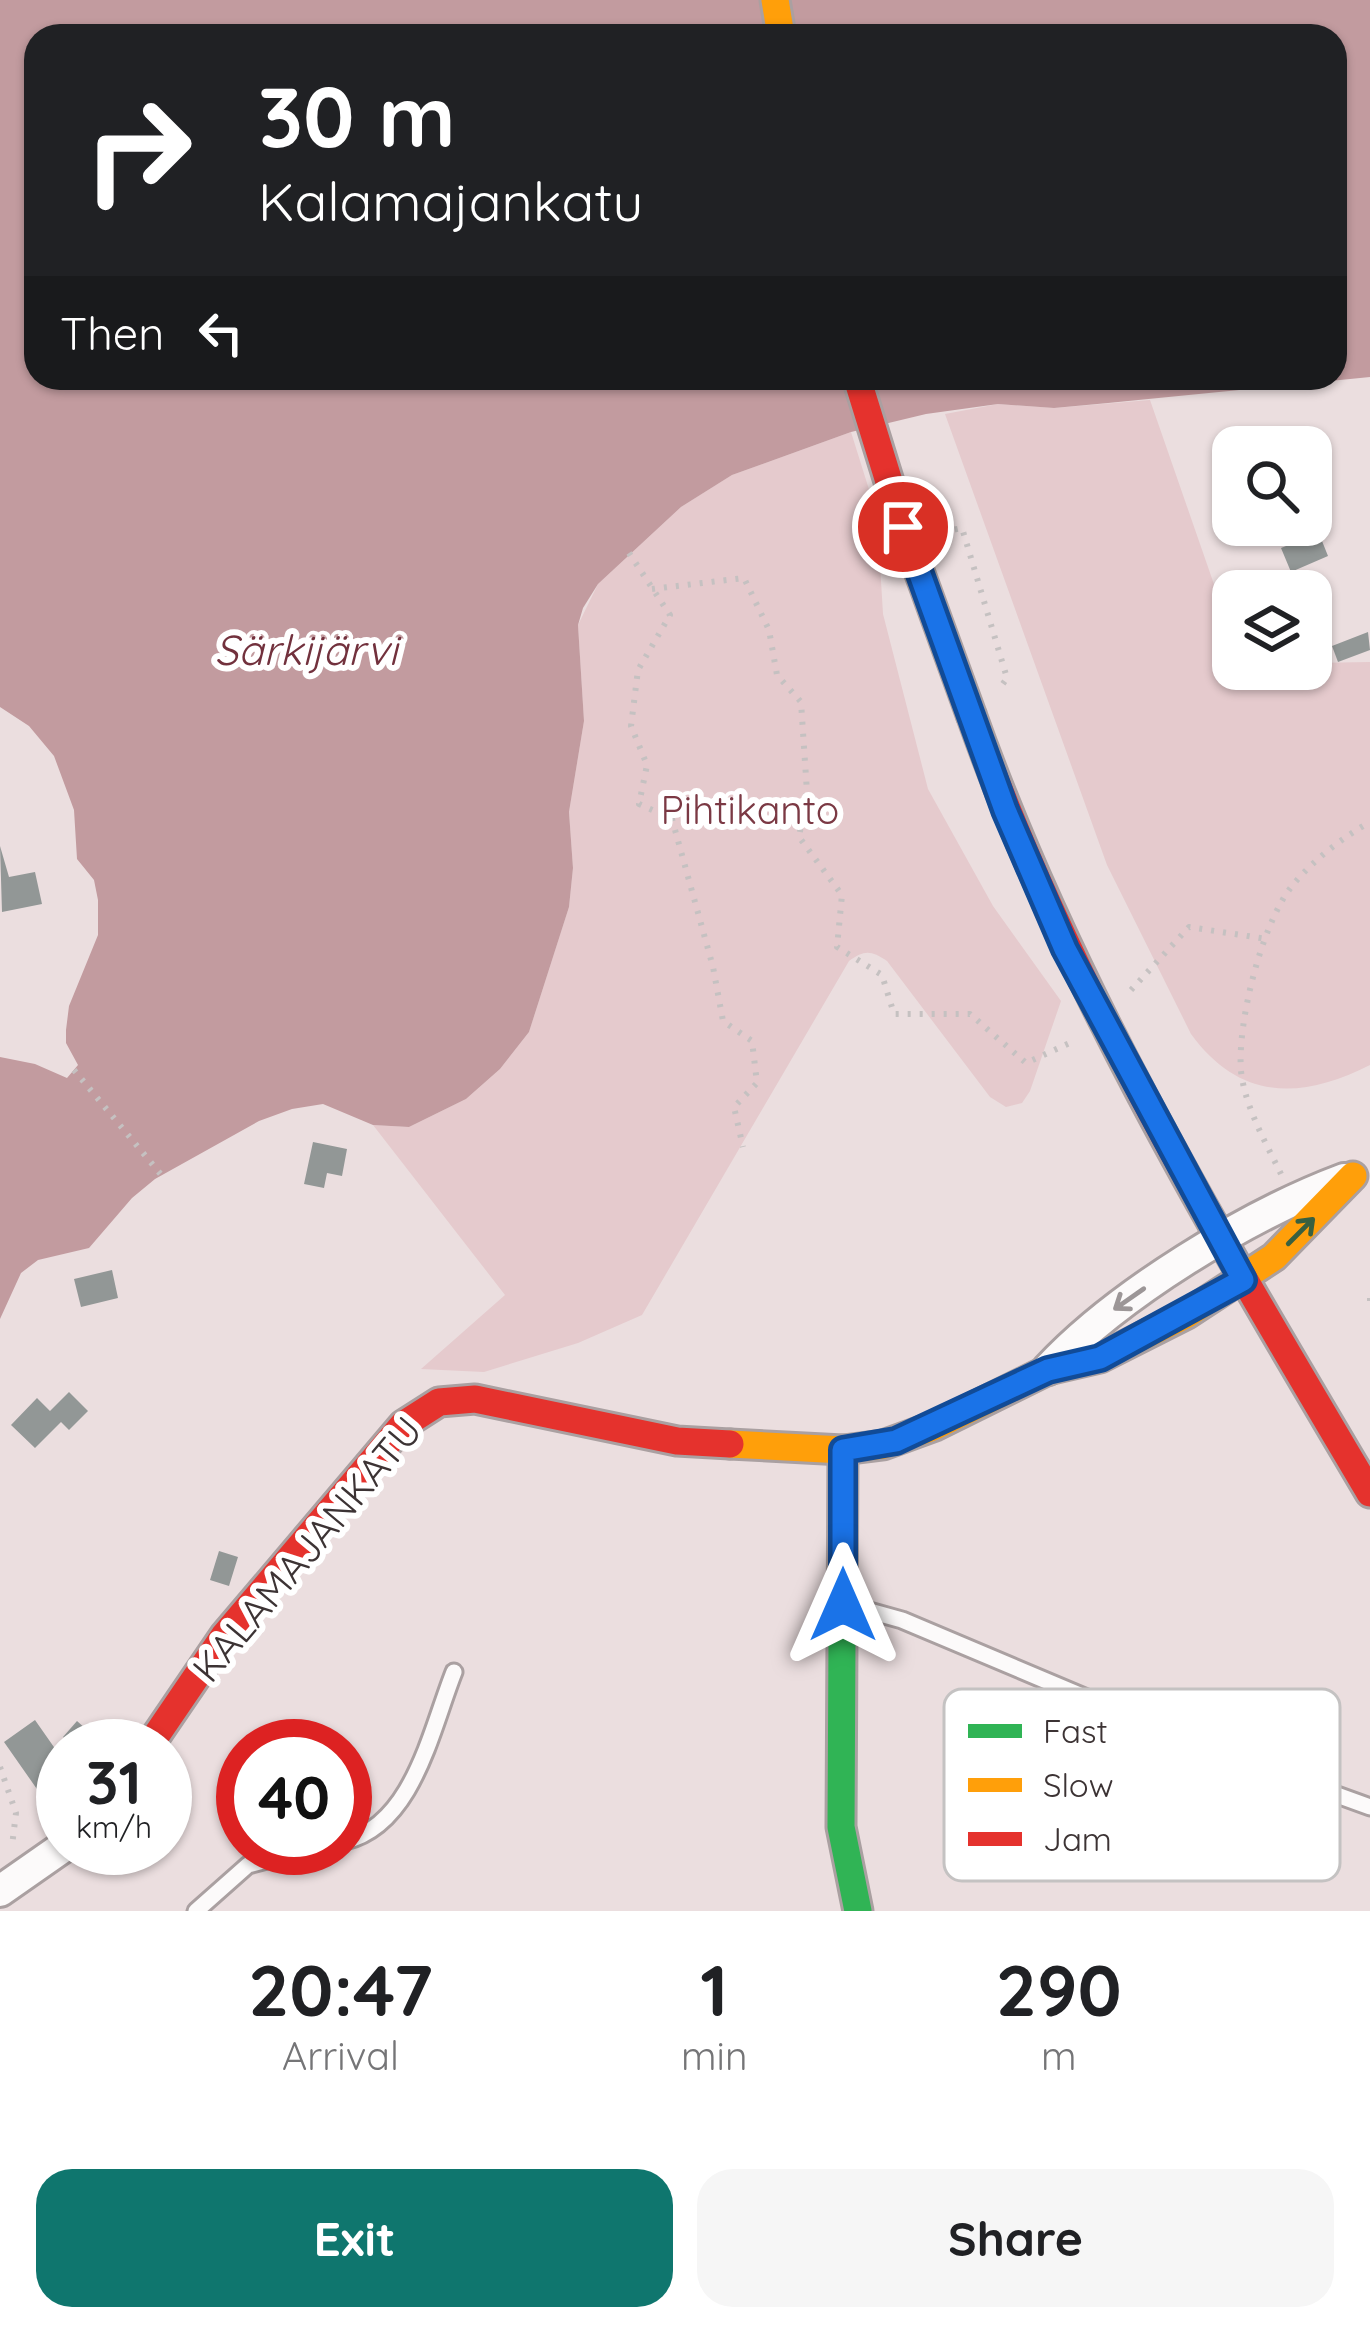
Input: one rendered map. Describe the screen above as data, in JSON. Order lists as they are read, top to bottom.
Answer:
{
  "streets": {
    "street": ["KALAMAJANKATU"]
  },
  "water": ["Särkijärvi"],
  "parks": ["Pihtikanto"],
  "legend": ["Fast", "Slow", "Jam"],
  "page": {
    "turn": ["30 m", "Kalamajankatu"],
    "then": "Then",
    "speed": "31 km/h",
    "limit": "40",
    "eta": [
      "20:47",
      "Arrival",
      "1",
      "min",
      "290",
      "m"
    ],
    "buttons": ["Exit", "Share"]
  }
}
